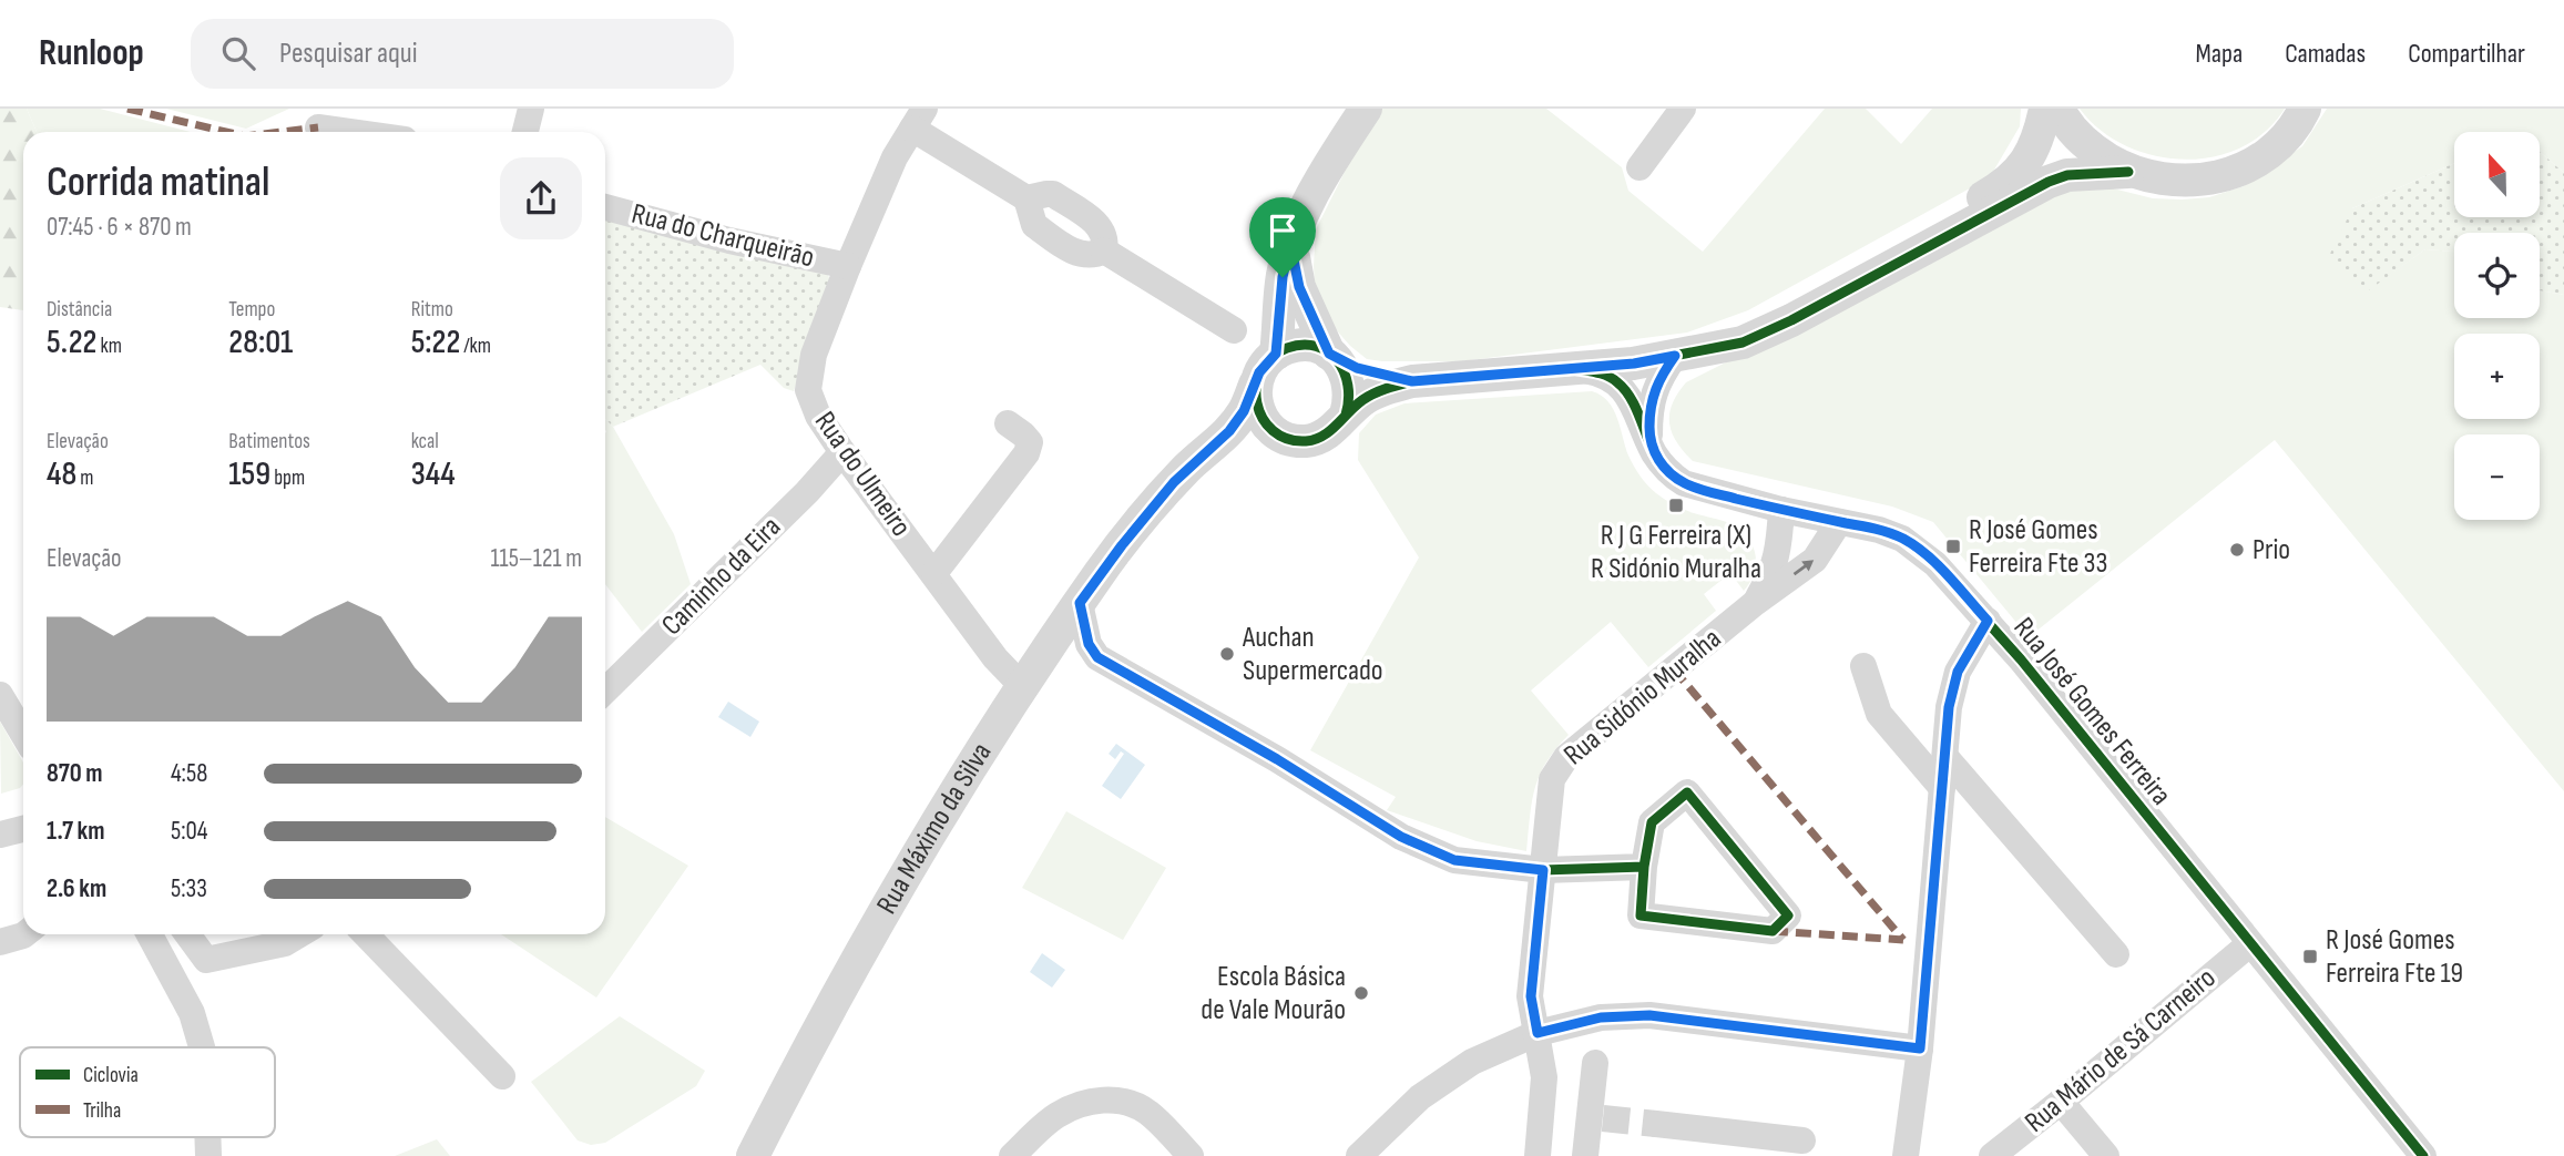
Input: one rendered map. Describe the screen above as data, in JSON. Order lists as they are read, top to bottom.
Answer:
{
  "streets": {
    "street": [
      "Rua do Charqueirão",
      "Rua do Ulmeiro",
      "Caminho da Eira",
      "Rua Sidónio Muralha",
      "Rua José Gomes Ferreira",
      "Rua Máximo da Silva",
      "Rua Mário de Sá Carneiro"
    ]
  },
  "crossings": [
    ["Rua do Charqueirão", "Rua do Ulmeiro"],
    ["Rua do Ulmeiro", "Caminho da Eira"],
    ["Rua do Ulmeiro", "Rua Máximo da Silva"],
    ["Rua Sidónio Muralha", "Rua José Gomes Ferreira"],
    ["Rua José Gomes Ferreira", "Rua Mário de Sá Carneiro"]
  ],
  "places": {
    "transit": ["R J G Ferreira (X) R Sidónio Muralha", "R José Gomes Ferreira Fte 33", "R José Gomes Ferreira Fte 19"],
    "other": ["Prio", "Auchan Supermercado", "Escola Básica de Vale Mourão"]
  },
  "legend": ["Ciclovia", "Trilha"],
  "north": "top",
  "page": {
    "header": "Runloop",
    "search": "Pesquisar aqui",
    "nav": ["Mapa", "Camadas", "Compartilhar"],
    "map_buttons": ["+", "−"],
    "heading": ["Corrida matinal", "07:45 · 6 × 870 m"],
    "stats": [
      ["Distância", "5.22 km"],
      ["Tempo", "28:01"],
      ["Ritmo", "5:22 /km"],
      ["Elevação", "48 m"],
      ["Batimentos", "159 bpm"],
      ["kcal", "344"]
    ],
    "chart": ["Elevação", "115–121 m"],
    "list": [
      {
        "name": "870 m",
        "note": "4:58"
      },
      {
        "name": "1.7 km",
        "note": "5:04"
      },
      {
        "name": "2.6 km",
        "note": "5:33"
      }
    ]
  }
}
